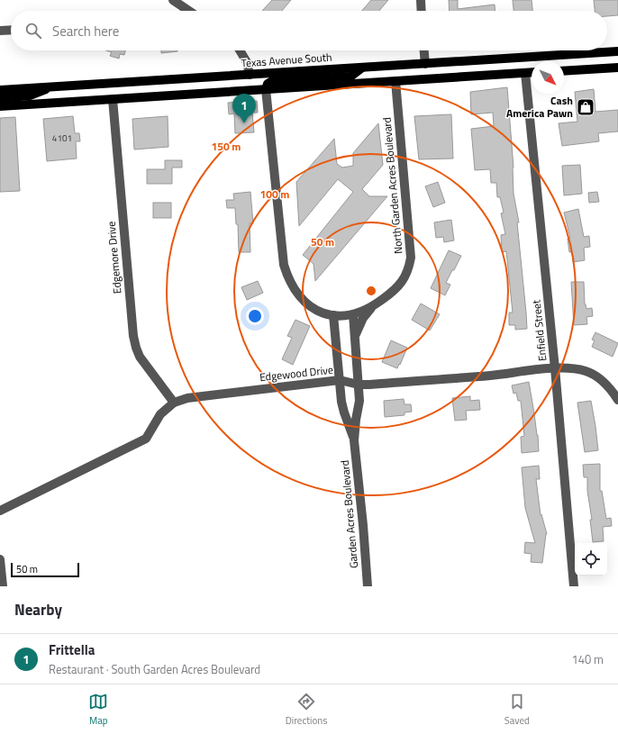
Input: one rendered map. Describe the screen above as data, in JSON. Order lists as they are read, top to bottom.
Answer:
{
  "streets": {
    "main road": ["Texas Avenue South"],
    "street": [
      "North Garden Acres Boulevard",
      "Edgemore Drive",
      "Enfield Street",
      "Edgewood Drive",
      "Garden Acres Boulevard"
    ]
  },
  "crossings": [
    ["North Garden Acres Boulevard", "Garden Acres Boulevard"],
    ["Edgemore Drive", "Edgewood Drive"],
    ["Enfield Street", "Edgewood Drive"],
    ["Edgewood Drive", "Garden Acres Boulevard"]
  ],
  "places": {
    "shop": ["Cash America Pawn"]
  },
  "house_numbers": ["4101"],
  "scale_bar": "50 m",
  "north": "bottom right",
  "page": {
    "search": "Search here",
    "pins": "1",
    "scale": "50 m",
    "heading": "Nearby",
    "list": [
      {
        "mark": "1",
        "name": "Frittella",
        "note": "Restaurant · South Garden Acres Boulevard",
        "value": "140 m"
      }
    ],
    "nav": ["Map", "Directions", "Saved"]
  },
  "rings": ["150 m", "100 m", "50 m"]
}
